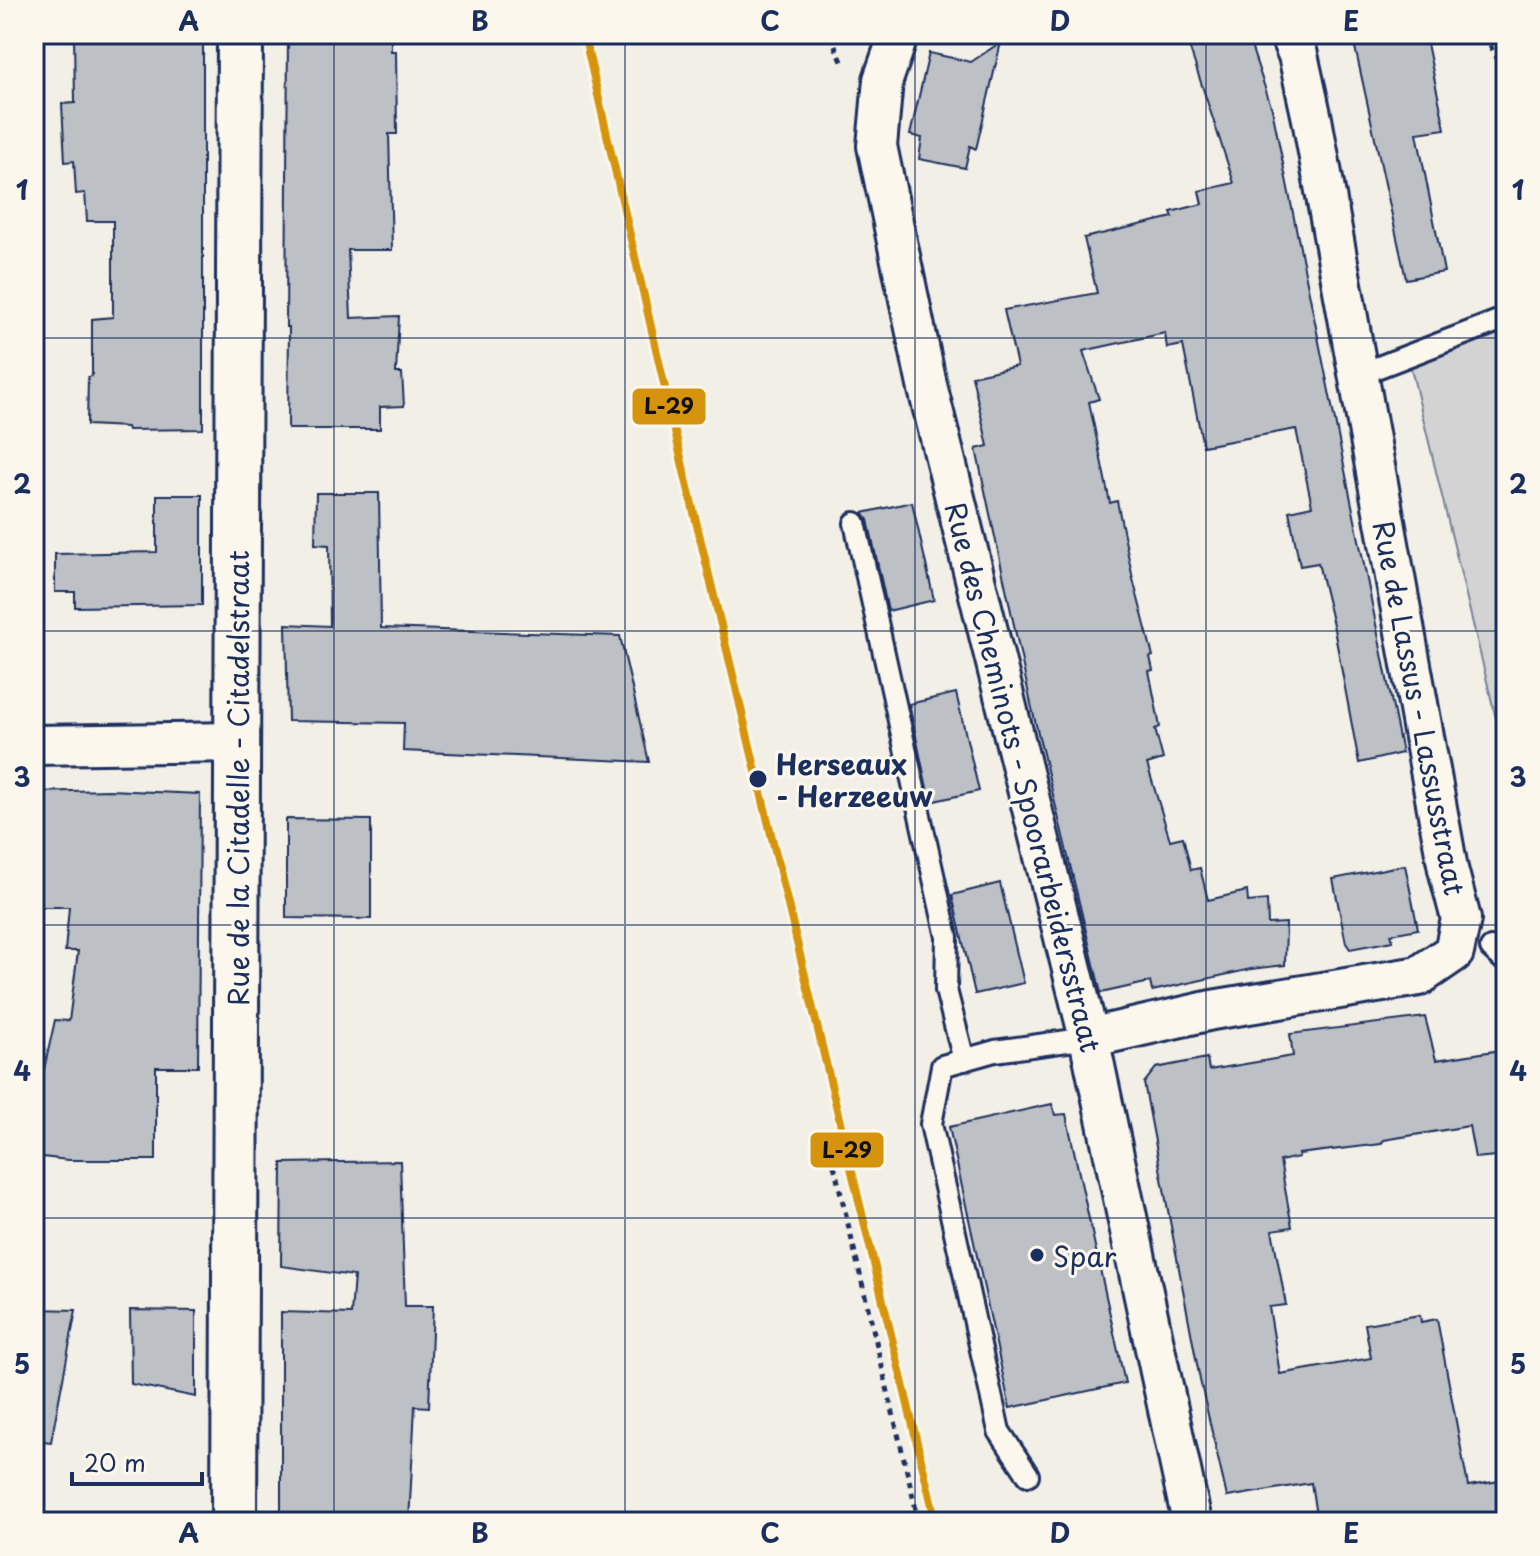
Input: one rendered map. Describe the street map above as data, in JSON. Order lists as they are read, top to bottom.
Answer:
{
  "streets": {
    "street": ["Rue de Lassus - Lassusstraat", "Rue des Cheminots - Spoorarbeidersstraat", "Rue de la Citadelle - Citadelstraat"]
  },
  "crossings": [
    ["Rue de Lassus - Lassusstraat", "Rue des Cheminots - Spoorarbeidersstraat"]
  ],
  "places": ["Herseaux - Herzeeuw", "Spar"],
  "lines": ["transit line L-29"],
  "scale_bar": "20 m",
  "grid": {
    "columns": [
      "A",
      "B",
      "C",
      "D",
      "E"
    ],
    "rows": [
      "1",
      "2",
      "3",
      "4",
      "5"
    ]
  }
}
